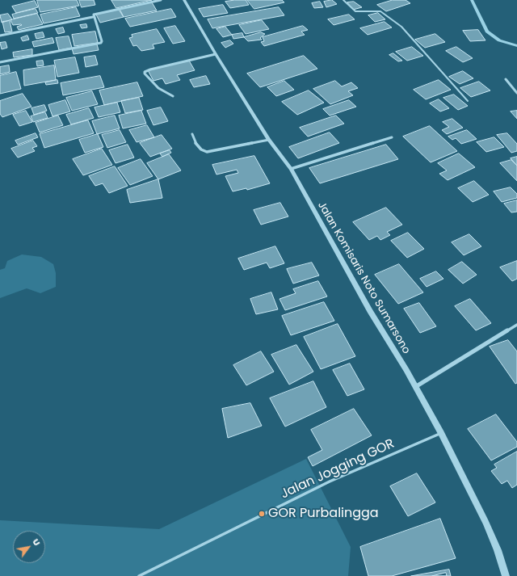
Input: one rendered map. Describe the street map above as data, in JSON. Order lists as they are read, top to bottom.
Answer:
{
  "streets": {
    "street": ["Jalan Komisaris Noto Sumarsono"],
    "lane": ["Jalan Jogging GOR"]
  },
  "crossings": [
    ["Jalan Komisaris Noto Sumarsono", "Jalan Jogging GOR"]
  ],
  "places": ["GOR Purbalingga"],
  "north": "top right"
}
